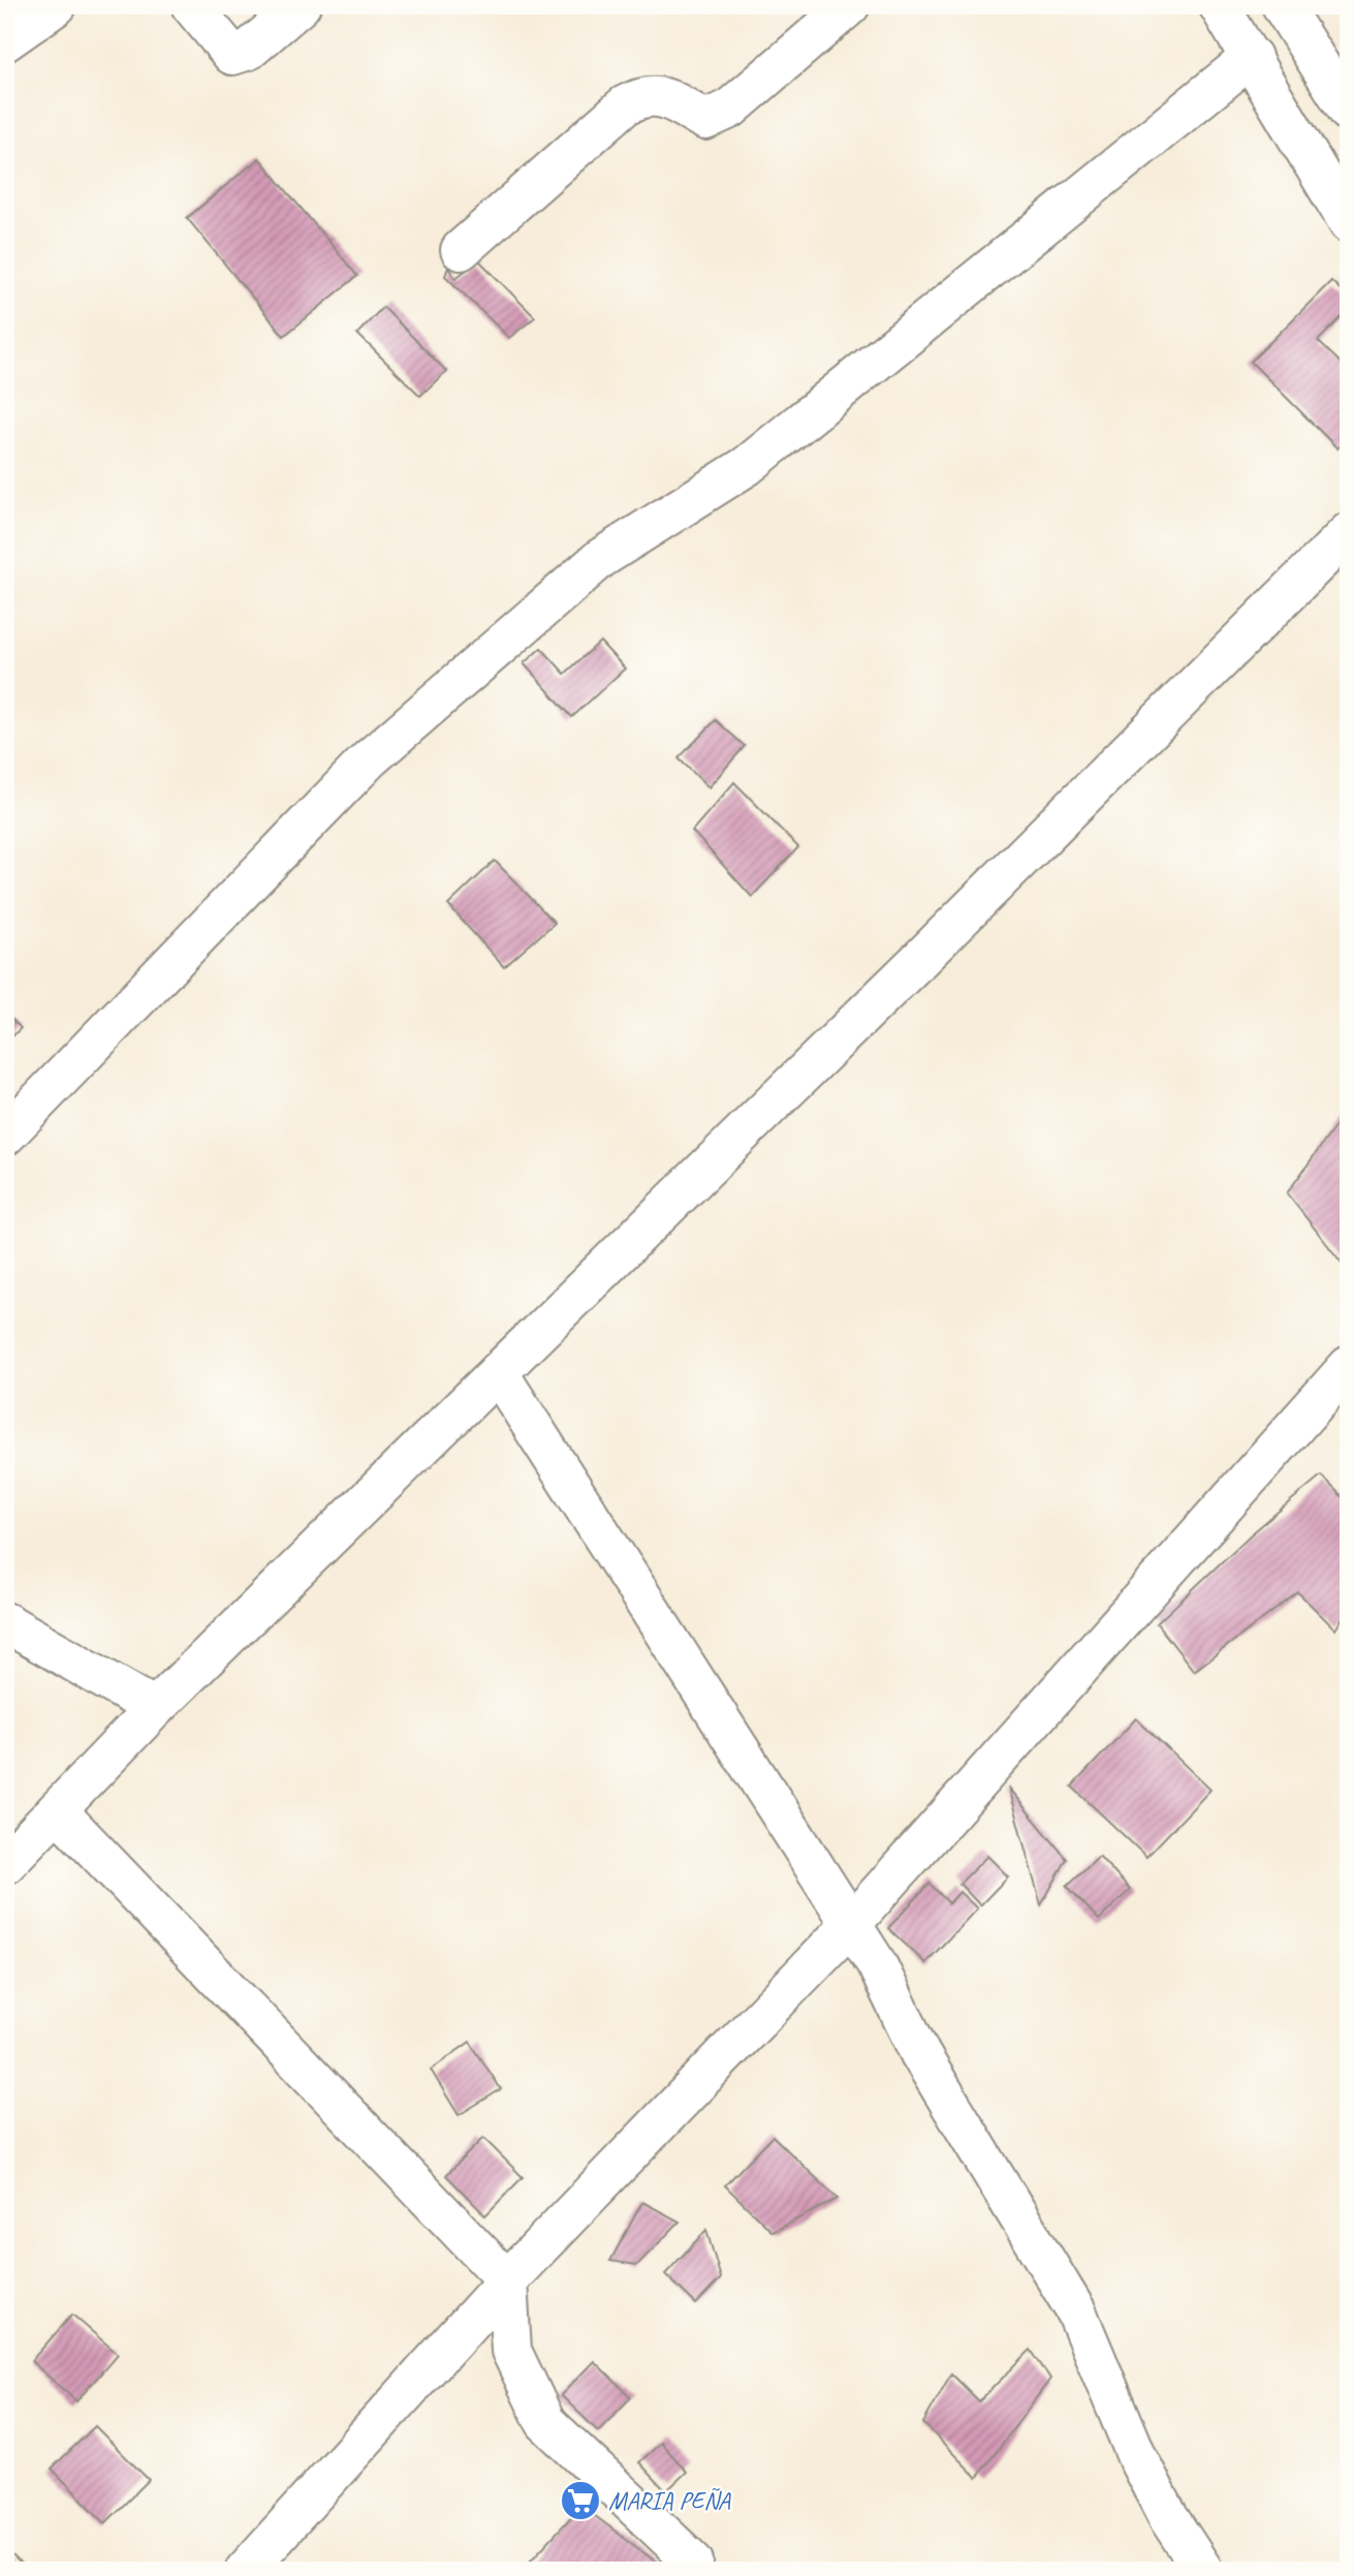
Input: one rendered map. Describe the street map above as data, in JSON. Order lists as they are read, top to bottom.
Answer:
{
  "places": {
    "supermarket": ["MARIA PEÑA"]
  }
}
